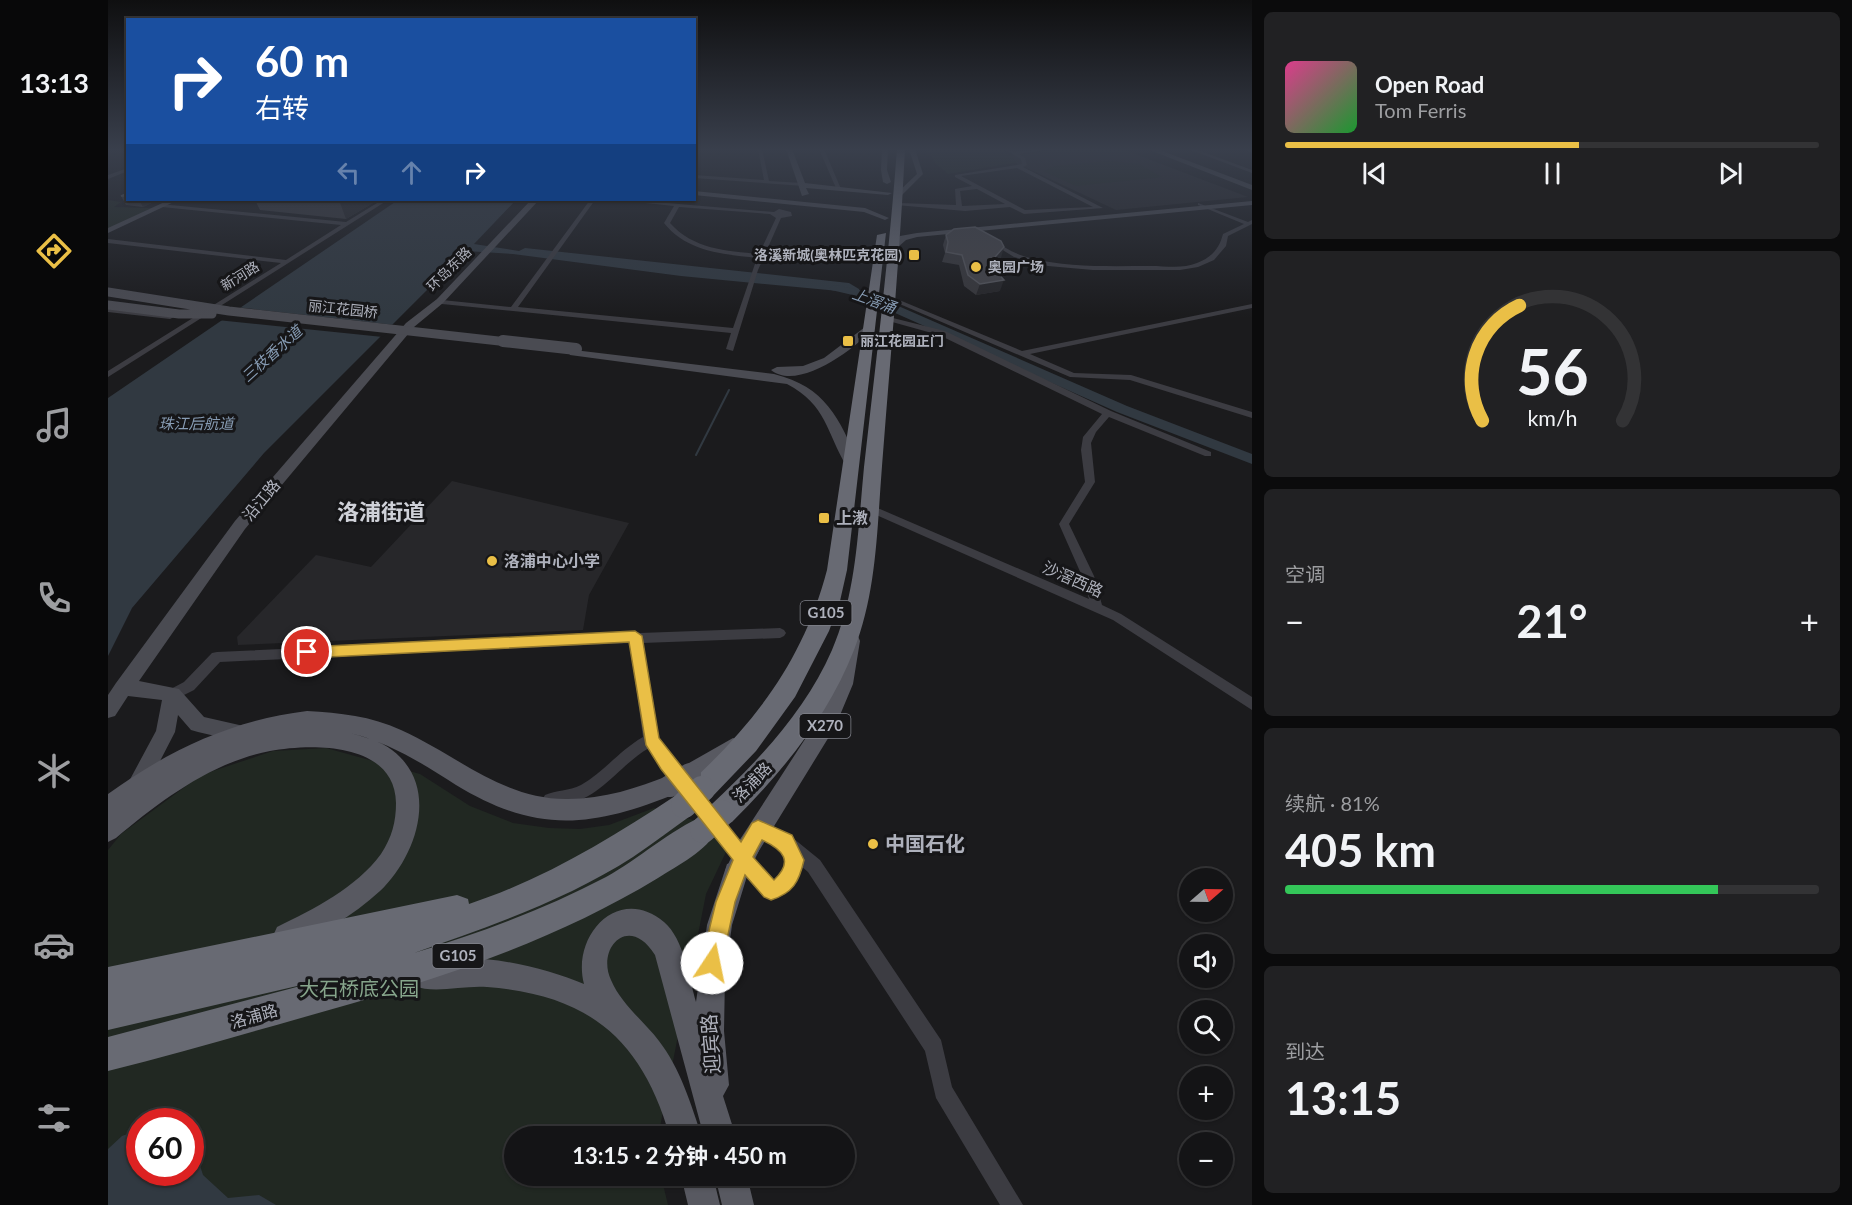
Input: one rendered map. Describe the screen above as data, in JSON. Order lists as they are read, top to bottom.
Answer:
{
  "streets": {
    "highway": ["G105", "洛浦路"],
    "main road": ["X270", "迎宾路"],
    "street": [
      "环岛东路",
      "新河路",
      "丽江花园桥",
      "沿江路",
      "沙滘西路"
    ]
  },
  "crossings": [
    ["环岛东路", "沿江路"],
    ["沙滘西路", "洛浦路"],
    ["G105", "洛浦路"],
    ["洛浦路", "迎宾路"]
  ],
  "districts": ["洛浦街道"],
  "water": ["上滘涌", "三枝香水道", "珠江后航道"],
  "parks": ["大石桥底公园"],
  "places": {
    "transit": ["洛溪新城(奥林匹克花园)", "丽江花园正门", "上漖"],
    "other": ["奥园广场", "洛浦中心小学", "中国石化"]
  },
  "north": "right",
  "page": {
    "tabs": "13:13",
    "turn": ["60 m", "右转"],
    "song": ["Open Road", "Tom Ferris"],
    "tile": [
      "空调",
      ["续航 · 81%", "405 km"],
      ["到达", "13:15"]
    ],
    "heat": ["−", "21°", "+"],
    "map_buttons": ["+", "−"],
    "limit": "60",
    "trip": "13:15 · 2 分钟 · 450 m",
    "gauge": ["56", "km/h"]
  }
}
